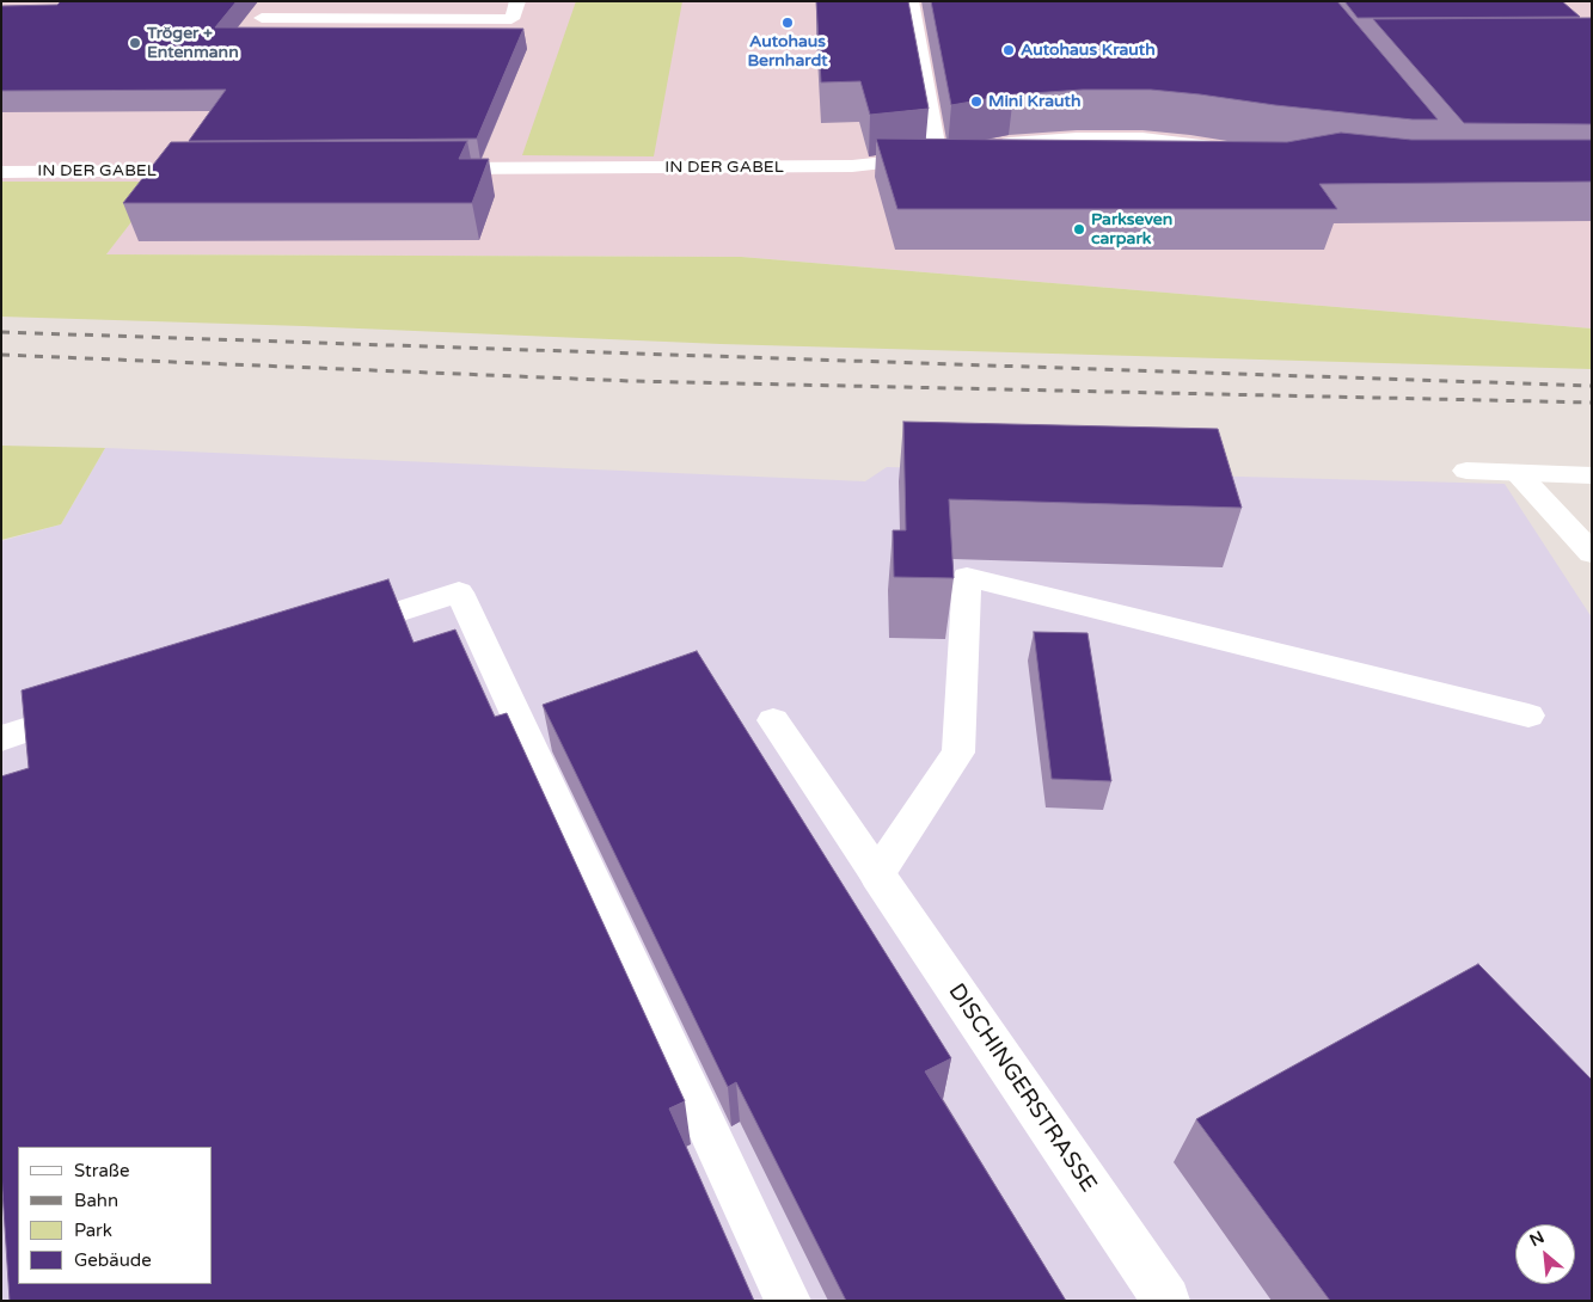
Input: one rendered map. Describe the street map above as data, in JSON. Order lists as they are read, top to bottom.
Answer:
{
  "streets": {
    "street": ["IN DER GABEL", "DISCHINGERSTRASSE"]
  },
  "places": [
    "Autohaus Bernhardt",
    "Tröger + Entenmann",
    "Autohaus Krauth",
    "Mini Krauth",
    "Parkseven carpark"
  ],
  "legend": [
    "Straße",
    "Bahn",
    "Park",
    "Gebäude"
  ],
  "north": "top left"
}
